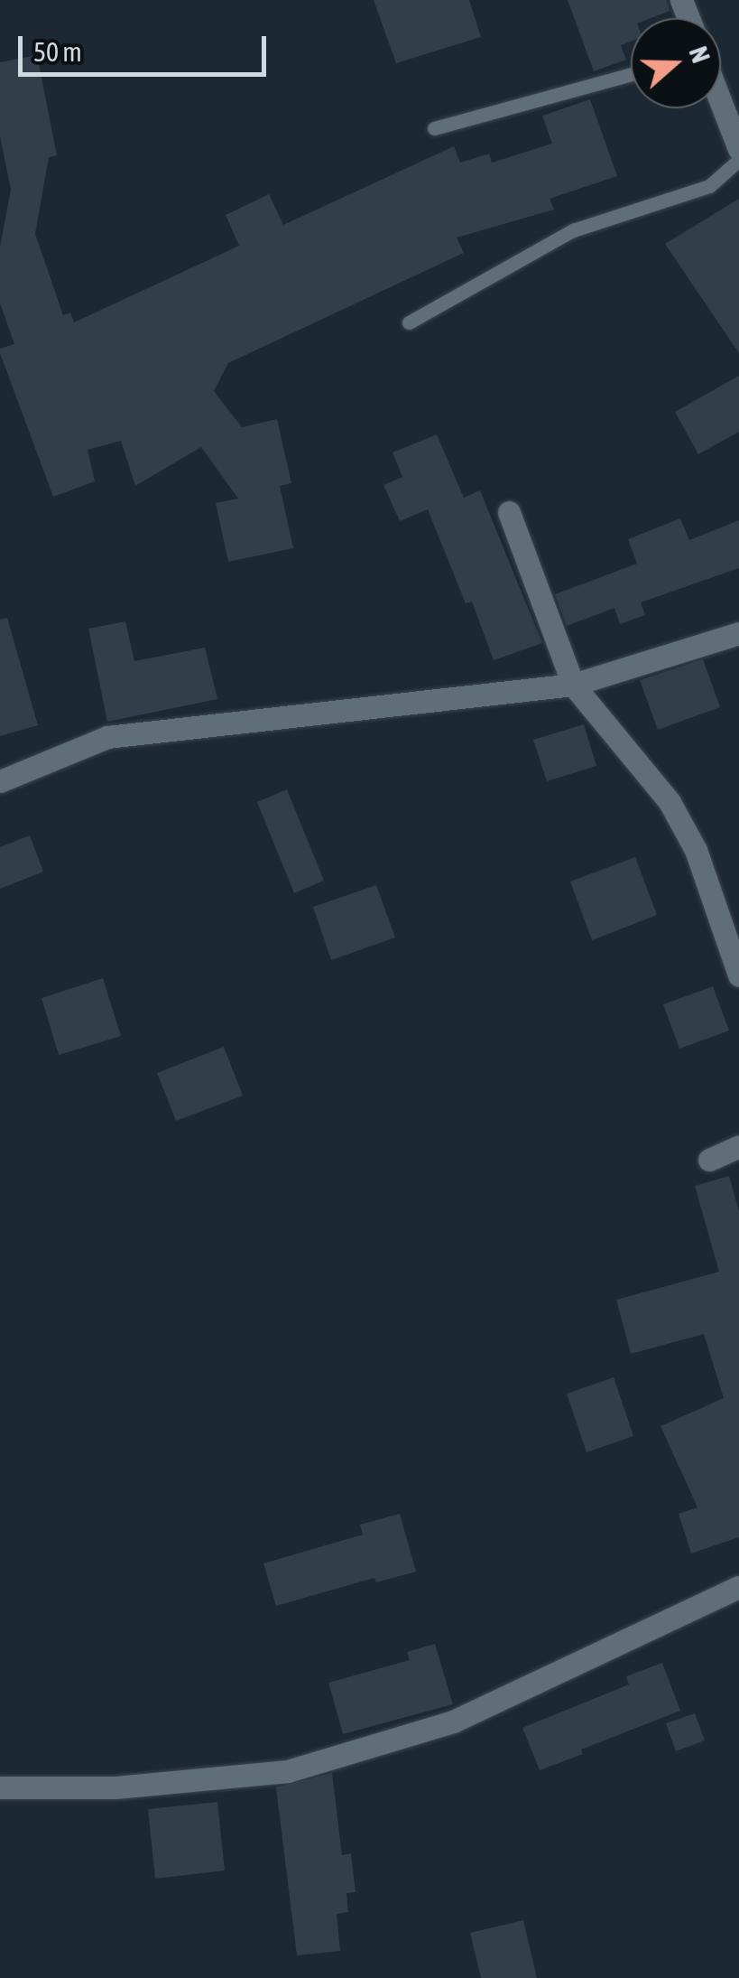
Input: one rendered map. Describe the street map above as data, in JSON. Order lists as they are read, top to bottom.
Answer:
{
  "scale_bar": "50 m",
  "north": "right"
}
